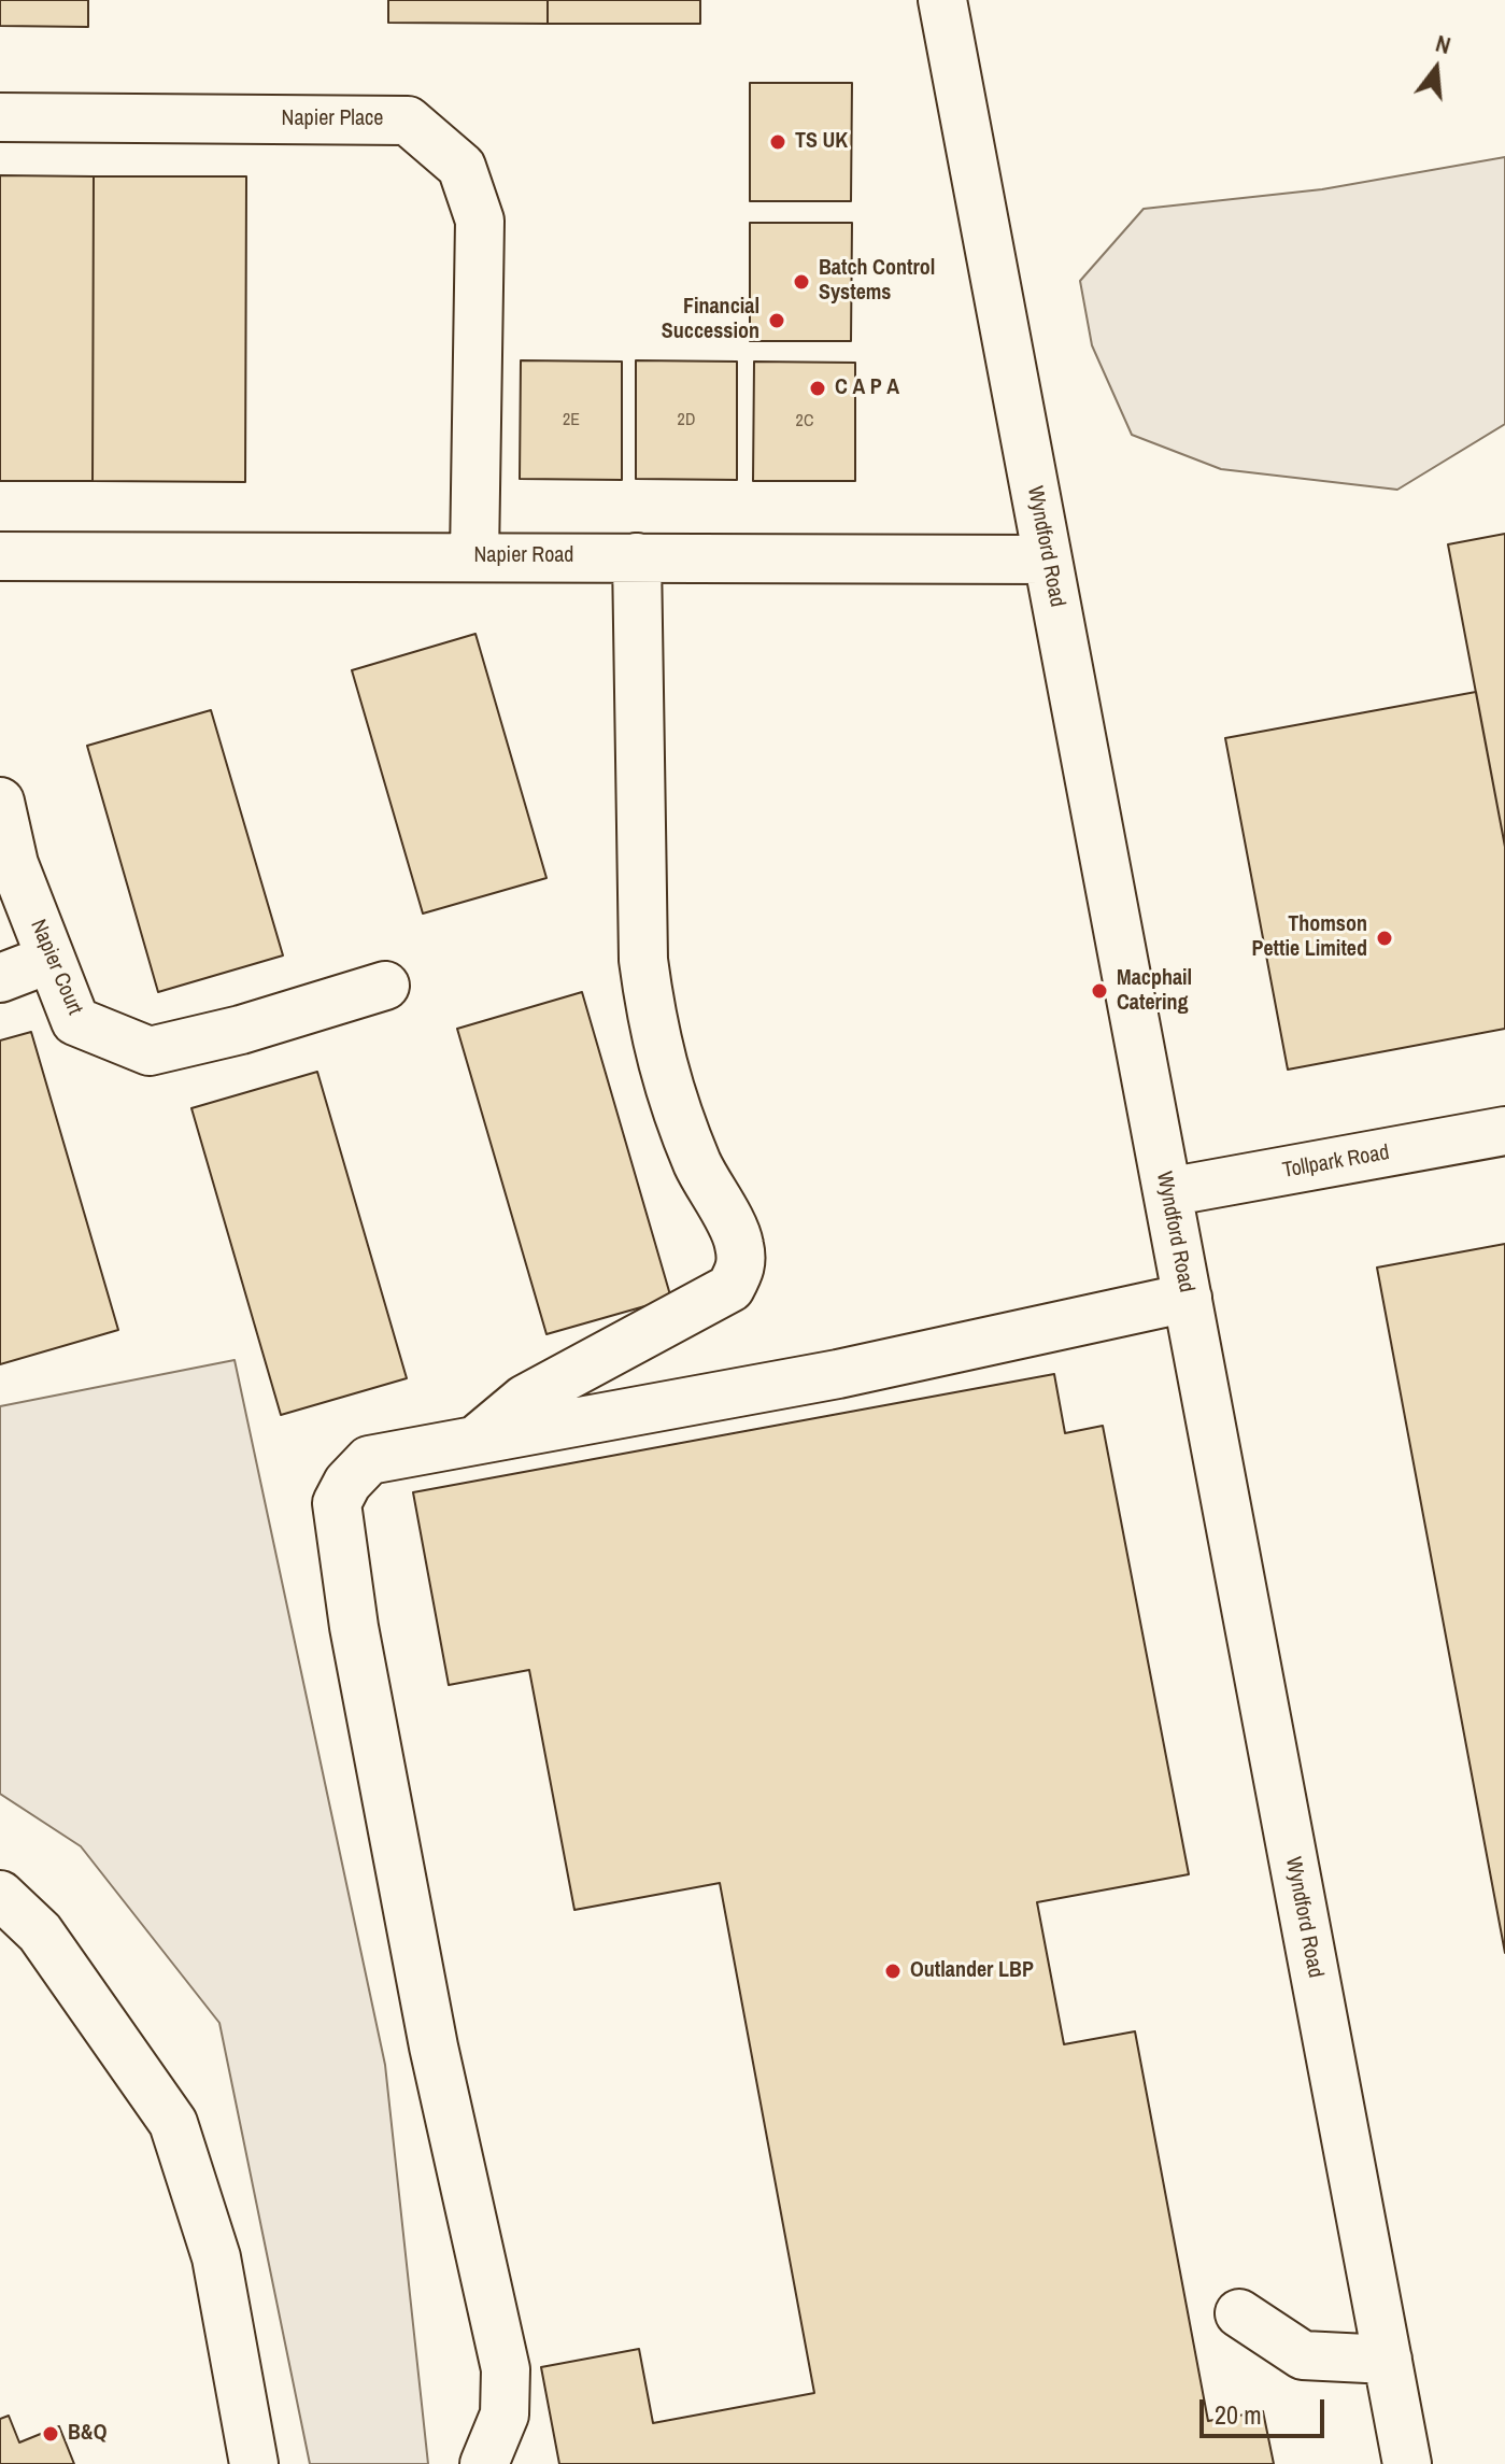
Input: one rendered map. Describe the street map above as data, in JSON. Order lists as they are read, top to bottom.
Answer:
{
  "streets": {
    "street": [
      "Napier Place",
      "Wyndford Road",
      "Napier Road",
      "Napier Court",
      "Tollpark Road"
    ]
  },
  "crossings": [
    ["Napier Place", "Napier Road"],
    ["Wyndford Road", "Napier Road"],
    ["Wyndford Road", "Tollpark Road"]
  ],
  "places": [
    "TS UK",
    "Batch Control Systems",
    "Financial Succession",
    "C A P A",
    "Thomson Pettie Limited",
    "Macphail Catering",
    "Outlander LBP",
    "B&Q"
  ],
  "house_numbers": ["2E", "2D", "2C"],
  "scale_bar": "20 m",
  "north": "top"
}
